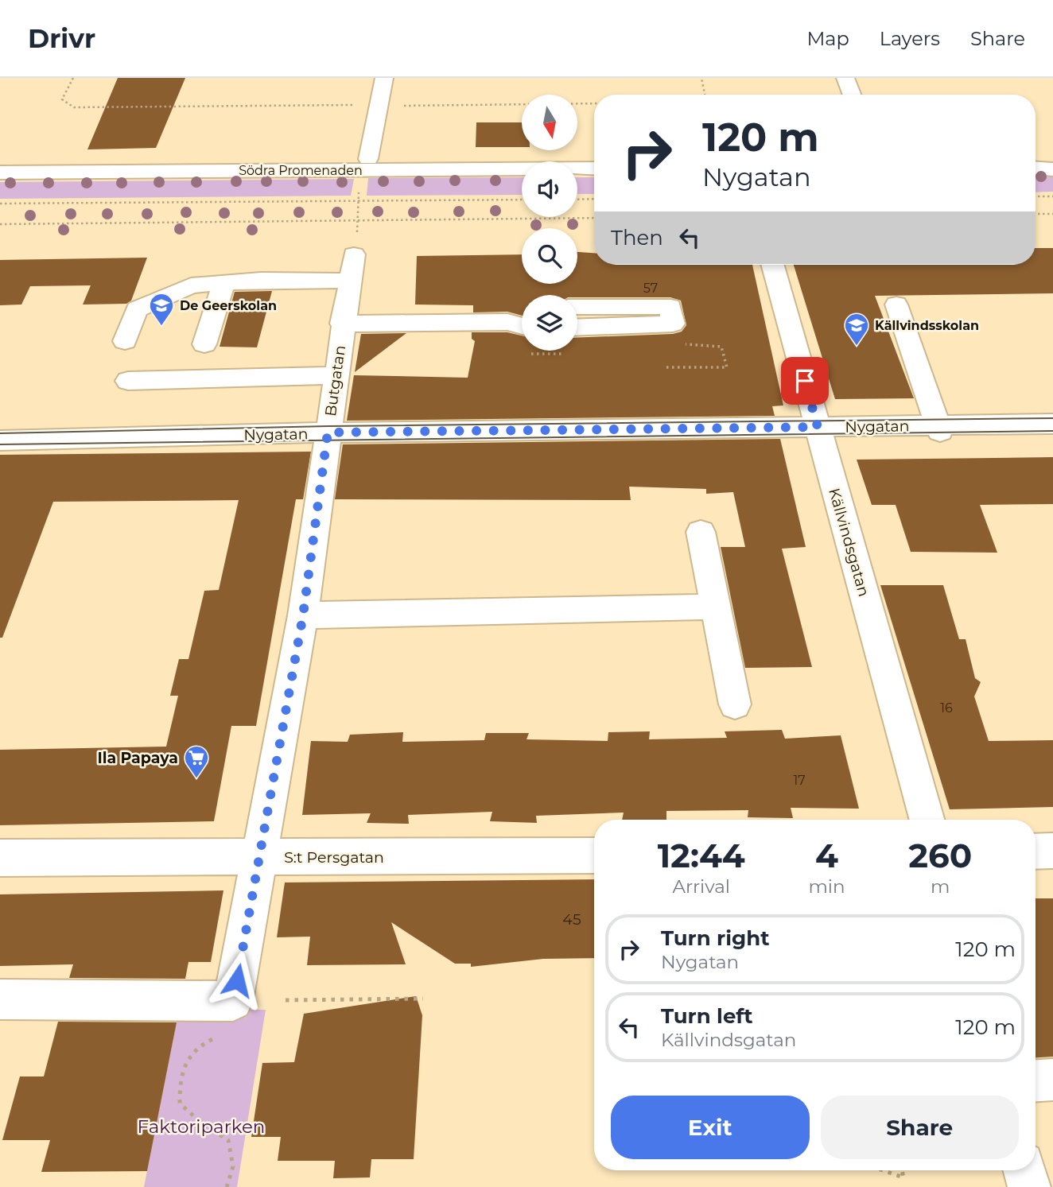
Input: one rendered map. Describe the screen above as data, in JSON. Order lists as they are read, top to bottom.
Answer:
{
  "streets": {
    "street": [
      "Södra Promenaden",
      "Butgatan",
      "Nygatan",
      "Källvindsgatan",
      "S:t Persgatan"
    ]
  },
  "crossings": [
    ["Butgatan", "Nygatan"],
    ["Butgatan", "S:t Persgatan"],
    ["Nygatan", "Källvindsgatan"]
  ],
  "parks": ["Faktoriparken"],
  "places": {
    "school or university": ["De Geerskolan", "Källvindsskolan"],
    "supermarket": ["Ila Papaya"]
  },
  "house_numbers": [
    "57",
    "16",
    "17",
    "45"
  ],
  "north": "bottom",
  "page": {
    "header": "Drivr",
    "nav": ["Map", "Layers", "Share"],
    "turn": ["120 m", "Nygatan"],
    "then": "Then",
    "eta": [
      "12:44",
      "Arrival",
      "4",
      "min",
      "260",
      "m"
    ],
    "list": [
      {
        "name": "Turn right",
        "note": "Nygatan",
        "value": "120 m"
      },
      {
        "name": "Turn left",
        "note": "Källvindsgatan",
        "value": "120 m"
      }
    ],
    "buttons": ["Exit", "Share"]
  }
}
